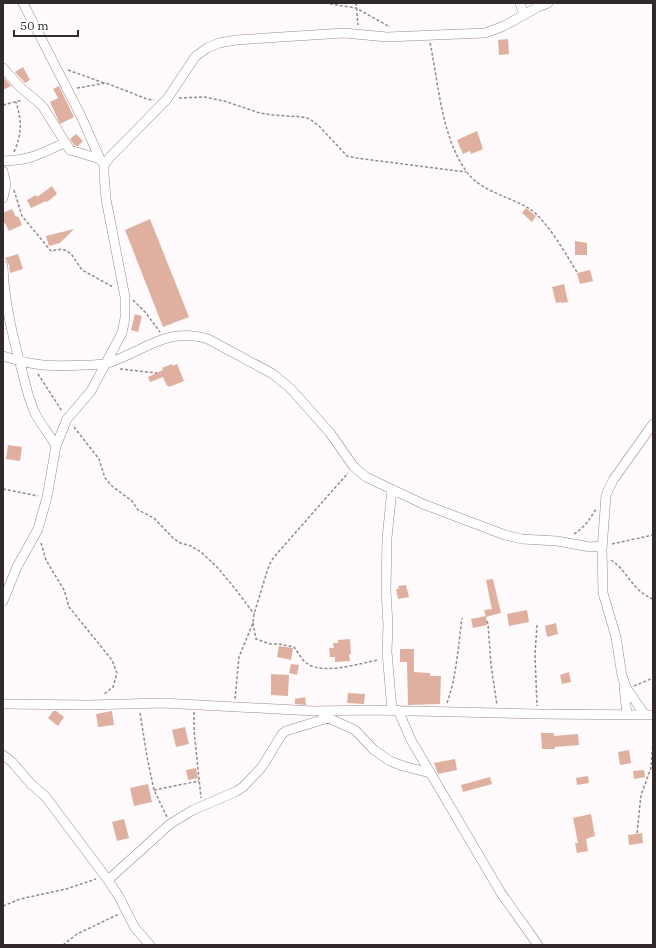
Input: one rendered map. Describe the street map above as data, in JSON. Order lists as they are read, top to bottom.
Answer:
{
  "scale_bar": "50 m"
}
